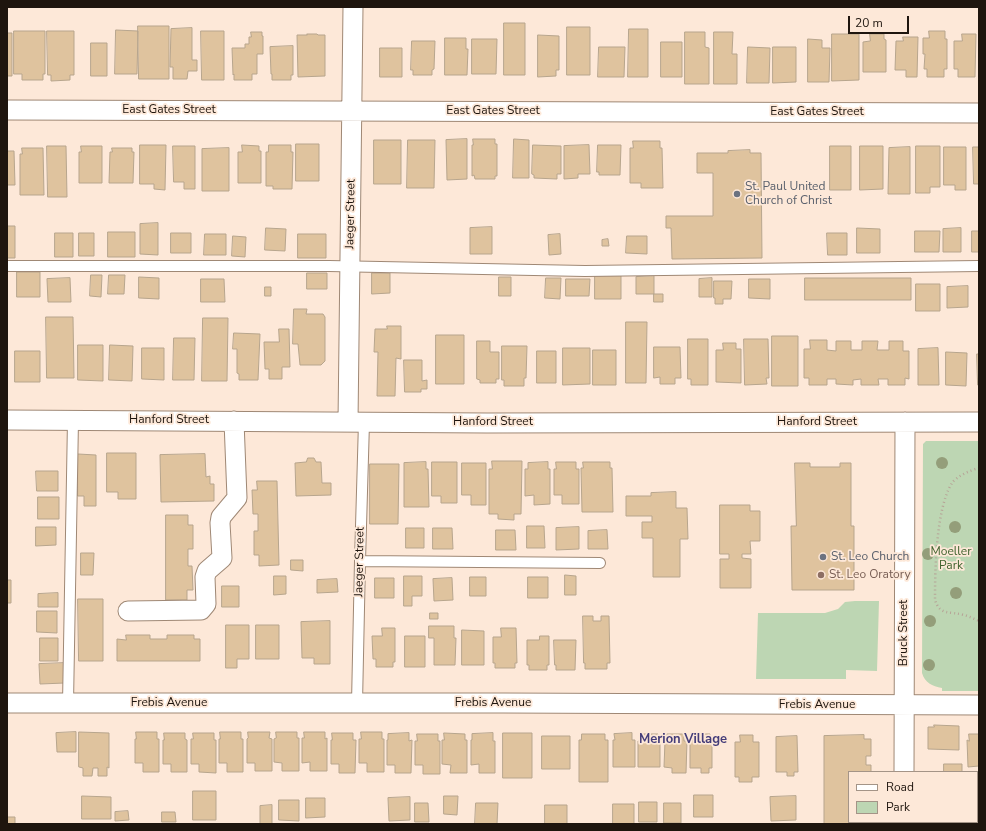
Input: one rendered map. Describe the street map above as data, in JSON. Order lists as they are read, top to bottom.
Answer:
{
  "streets": {
    "street": [
      "East Gates Street",
      "Jaeger Street",
      "Hanford Street",
      "Bruck Street",
      "Frebis Avenue"
    ]
  },
  "crossings": [
    ["East Gates Street", "Jaeger Street"],
    ["Jaeger Street", "Hanford Street"],
    ["Jaeger Street", "Frebis Avenue"],
    ["Hanford Street", "Bruck Street"],
    ["Bruck Street", "Frebis Avenue"]
  ],
  "districts": ["Merion Village"],
  "parks": ["Moeller Park"],
  "places": ["St. Paul United Church of Christ", "St. Leo Church", "St. Leo Oratory"],
  "legend": ["Road", "Park"],
  "scale_bar": "20 m"
}
